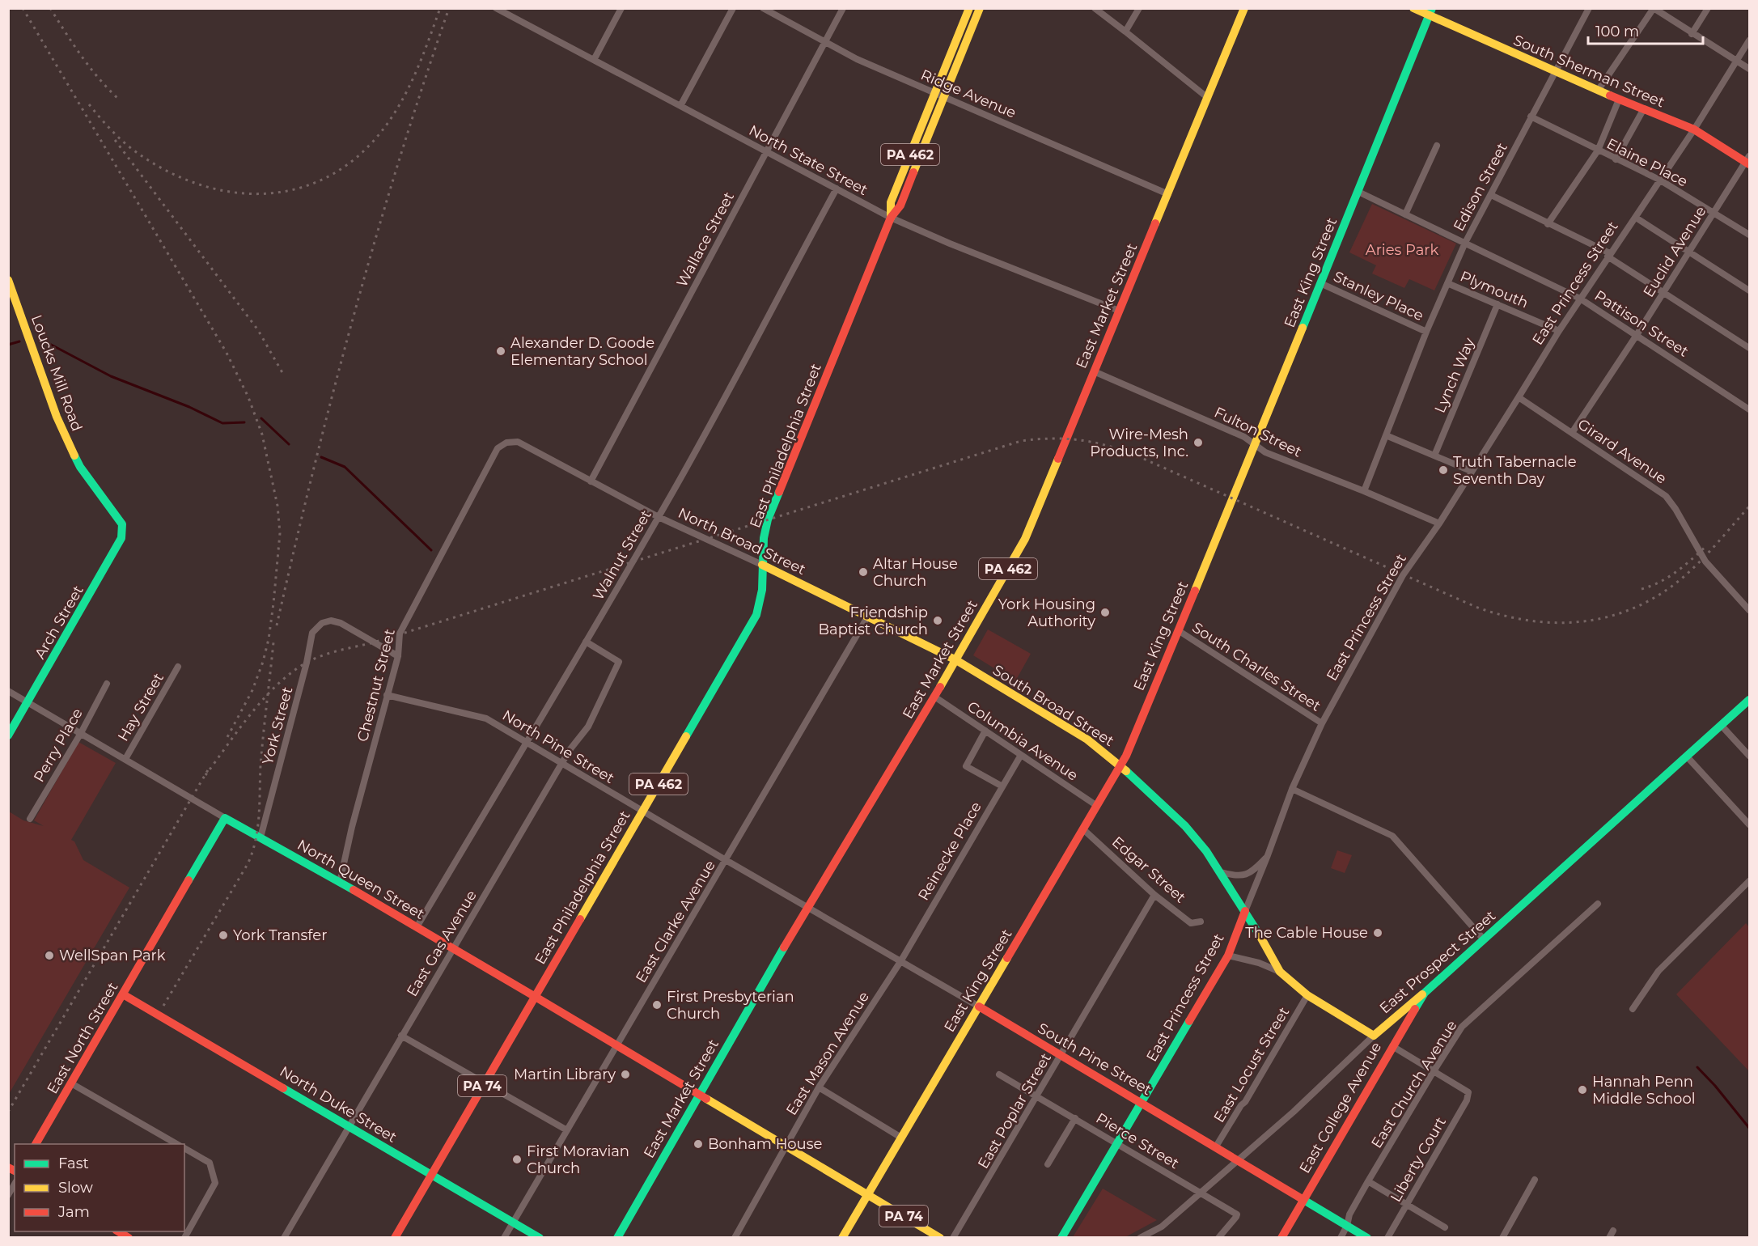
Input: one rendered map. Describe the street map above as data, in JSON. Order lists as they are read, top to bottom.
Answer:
{
  "streets": {
    "street": [
      "South Sherman Street",
      "Ridge Avenue",
      "PA 462",
      "North State Street",
      "Elaine Place",
      "Edison Street",
      "Wallace Street",
      "Euclid Avenue",
      "East King Street",
      "East Princess Street",
      "Plymouth",
      "Stanley Place",
      "East Market Street",
      "Pattison Street",
      "Loucks Mill Road",
      "Lynch Way",
      "Fulton Street",
      "East Philadelphia Street",
      "Girard Avenue",
      "North Broad Street",
      "Walnut Street",
      "Arch Street",
      "South Charles Street",
      "Chestnut Street",
      "South Broad Street",
      "Hay Street",
      "York Street",
      "Columbia Avenue",
      "Perry Place",
      "North Pine Street",
      "Reinecke Place",
      "Edgar Street",
      "North Queen Street",
      "East Clarke Avenue",
      "East Gas Avenue",
      "East Prospect Street",
      "East North Street",
      "East Mason Avenue",
      "South Pine Street",
      "East Locust Street",
      "East Church Avenue",
      "PA 74",
      "North Duke Street",
      "East College Avenue",
      "East Poplar Street",
      "Pierce Street",
      "Liberty Court"
    ]
  },
  "crossings": [
    ["South Sherman Street", "Edison Street"],
    ["South Sherman Street", "Euclid Avenue"],
    ["South Sherman Street", "East King Street"],
    ["South Sherman Street", "East Princess Street"],
    ["Ridge Avenue", "Wallace Street"],
    ["Ridge Avenue", "East Market Street"],
    ["Ridge Avenue", "East Philadelphia Street"],
    ["North State Street", "Wallace Street"],
    ["North State Street", "East Market Street"],
    ["North State Street", "East Philadelphia Street"],
    ["North State Street", "Walnut Street"],
    ["Elaine Place", "Edison Street"],
    ["Elaine Place", "Euclid Avenue"],
    ["Elaine Place", "East Princess Street"],
    ["Edison Street", "Plymouth"],
    ["Edison Street", "Stanley Place"],
    ["Edison Street", "Pattison Street"],
    ["Edison Street", "Fulton Street"],
    ["Wallace Street", "North Broad Street"],
    ["Euclid Avenue", "Pattison Street"],
    ["Euclid Avenue", "Girard Avenue"],
    ["East King Street", "Stanley Place"],
    ["East King Street", "Pattison Street"],
    ["East King Street", "Fulton Street"],
    ["East King Street", "South Charles Street"],
    ["East King Street", "South Broad Street"],
    ["East King Street", "Columbia Avenue"],
    ["East King Street", "Edgar Street"],
    ["East King Street", "South Pine Street"],
    ["East King Street", "PA 74"],
    ["East Princess Street", "Plymouth"],
    ["East Princess Street", "Pattison Street"],
    ["East Princess Street", "Fulton Street"],
    ["East Princess Street", "Girard Avenue"],
    ["East Princess Street", "South Charles Street"],
    ["East Princess Street", "South Broad Street"],
    ["East Princess Street", "South Pine Street"],
    ["East Princess Street", "Pierce Street"],
    ["Plymouth", "Lynch Way"],
    ["East Market Street", "Fulton Street"],
    ["East Market Street", "North Broad Street"],
    ["East Market Street", "South Broad Street"],
    ["East Market Street", "Columbia Avenue"],
    ["East Market Street", "North Pine Street"],
    ["East Market Street", "North Queen Street"],
    ["East Market Street", "South Pine Street"],
    ["East Market Street", "PA 74"],
    ["Loucks Mill Road", "Arch Street"],
    ["East Philadelphia Street", "North Broad Street"],
    ["East Philadelphia Street", "North Pine Street"],
    ["East Philadelphia Street", "North Queen Street"],
    ["East Philadelphia Street", "North Duke Street"],
    ["North Broad Street", "Walnut Street"],
    ["North Broad Street", "Chestnut Street"],
    ["North Broad Street", "South Broad Street"],
    ["North Broad Street", "East Clarke Avenue"],
    ["Walnut Street", "North Pine Street"],
    ["Walnut Street", "North Queen Street"],
    ["Walnut Street", "East Gas Avenue"],
    ["Arch Street", "North Queen Street"],
    ["Chestnut Street", "York Street"],
    ["Chestnut Street", "North Pine Street"],
    ["Chestnut Street", "North Queen Street"],
    ["Hay Street", "North Queen Street"],
    ["York Street", "North Queen Street"],
    ["Columbia Avenue", "Reinecke Place"],
    ["Perry Place", "North Queen Street"],
    ["North Pine Street", "East Clarke Avenue"],
    ["North Pine Street", "East Gas Avenue"],
    ["North Pine Street", "South Pine Street"],
    ["Reinecke Place", "East Mason Avenue"],
    ["Reinecke Place", "South Pine Street"],
    ["Edgar Street", "East Poplar Street"],
    ["North Queen Street", "East Clarke Avenue"],
    ["North Queen Street", "East Gas Avenue"],
    ["North Queen Street", "East North Street"],
    ["North Queen Street", "PA 74"],
    ["East Clarke Avenue", "North Duke Street"],
    ["East Gas Avenue", "North Duke Street"],
    ["East Prospect Street", "South Pine Street"],
    ["East Prospect Street", "East College Avenue"],
    ["East Prospect Street", "Pierce Street"],
    ["East North Street", "North Duke Street"],
    ["East Mason Avenue", "South Pine Street"],
    ["East Mason Avenue", "PA 74"],
    ["South Pine Street", "East Locust Street"],
    ["South Pine Street", "East Church Avenue"],
    ["South Pine Street", "East College Avenue"],
    ["South Pine Street", "East Poplar Street"],
    ["East Church Avenue", "Liberty Court"],
    ["East Poplar Street", "Pierce Street"]
  ],
  "parks": ["Aries Park"],
  "places": [
    "Alexander D. Goode Elementary School",
    "Wire-Mesh Products, Inc.",
    "Truth Tabernacle Seventh Day",
    "Altar House Church",
    "York Housing Authority",
    "Friendship Baptist Church",
    "The Cable House",
    "York Transfer",
    "WellSpan Park",
    "First Presbyterian Church",
    "Martin Library",
    "Hannah Penn Middle School",
    "Bonham House",
    "First Moravian Church"
  ],
  "legend": ["Fast", "Slow", "Jam"],
  "scale_bar": "100 m"
}
